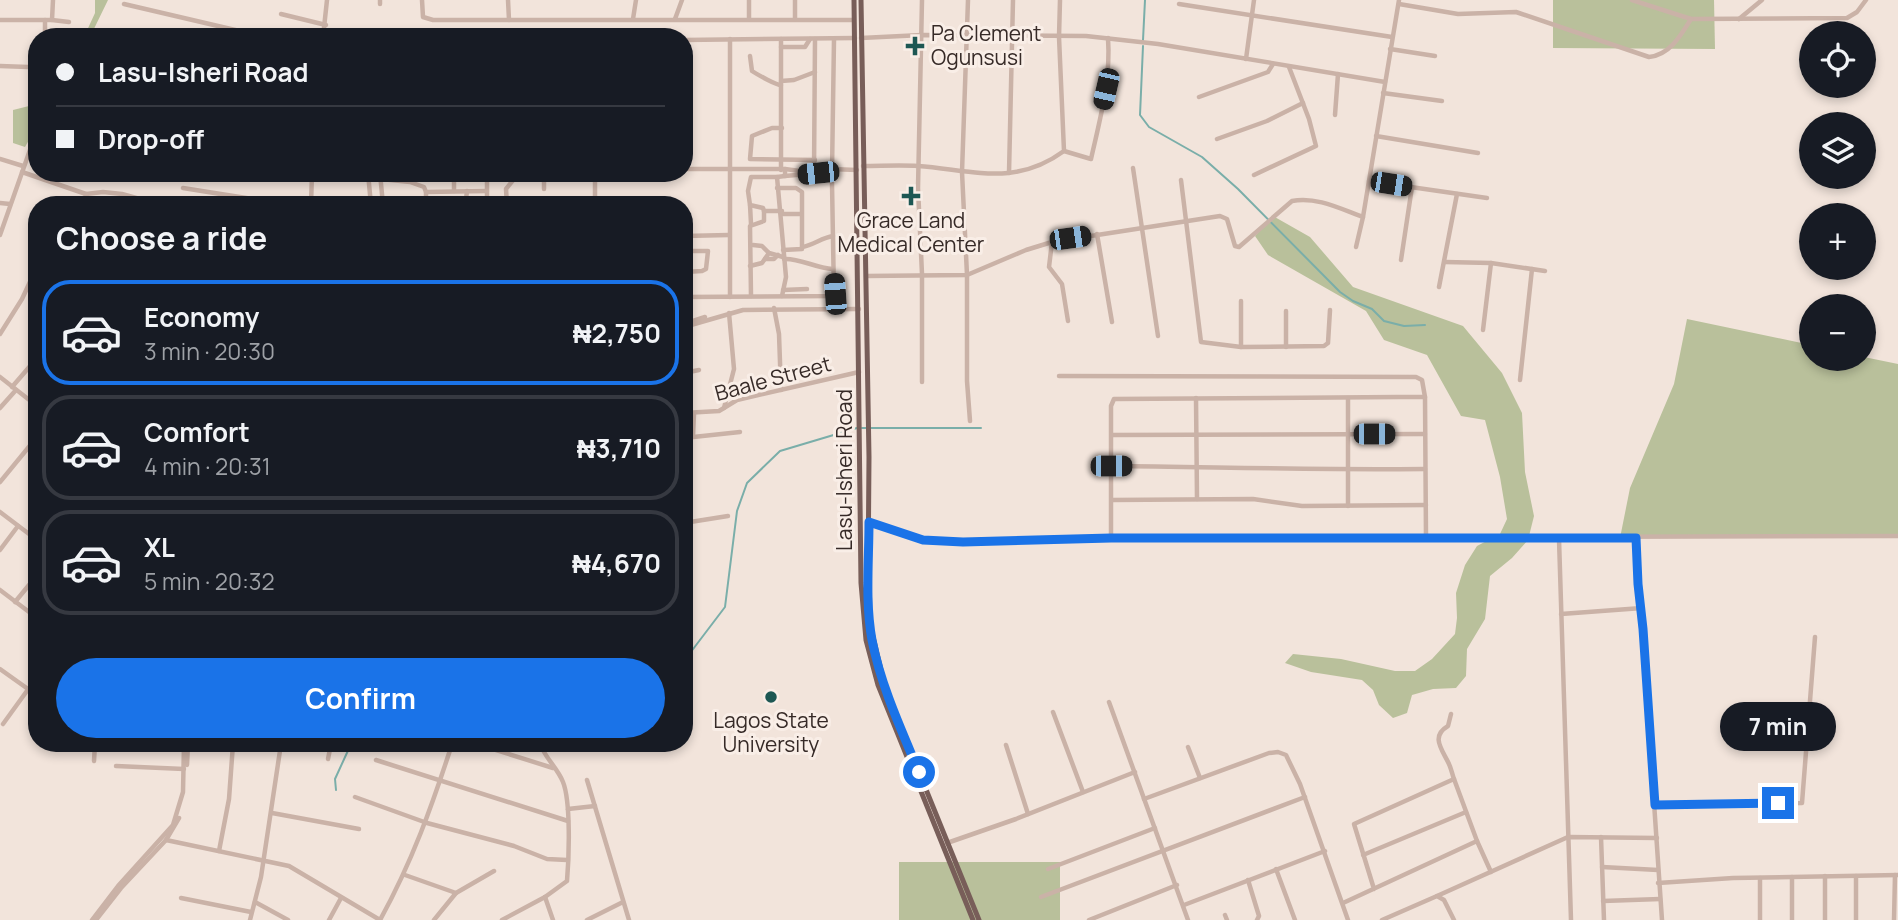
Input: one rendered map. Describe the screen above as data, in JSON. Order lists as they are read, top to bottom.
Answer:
{
  "streets": {
    "main road": ["Lasu-Isheri Road"],
    "street": ["Baale Street"]
  },
  "crossings": [
    ["Baale Street", "Lasu-Isheri Road"]
  ],
  "places": {
    "health": ["Pa Clement Ogunsusi", "Grace Land Medical Center"],
    "other": ["Lagos State University"]
  },
  "page": {
    "map_buttons": ["+", "−"],
    "banner": ["Lasu-Isheri Road", "Drop-off"],
    "heading": "Choose a ride",
    "list": [
      {
        "name": "Economy",
        "note": "3 min · 20:30",
        "value": "₦2,750"
      },
      {
        "name": "Comfort",
        "note": "4 min · 20:31",
        "value": "₦3,710"
      },
      {
        "name": "XL",
        "note": "5 min · 20:32",
        "value": "₦4,670"
      }
    ],
    "buttons": "Confirm",
    "bubble": "7 min"
  }
}
